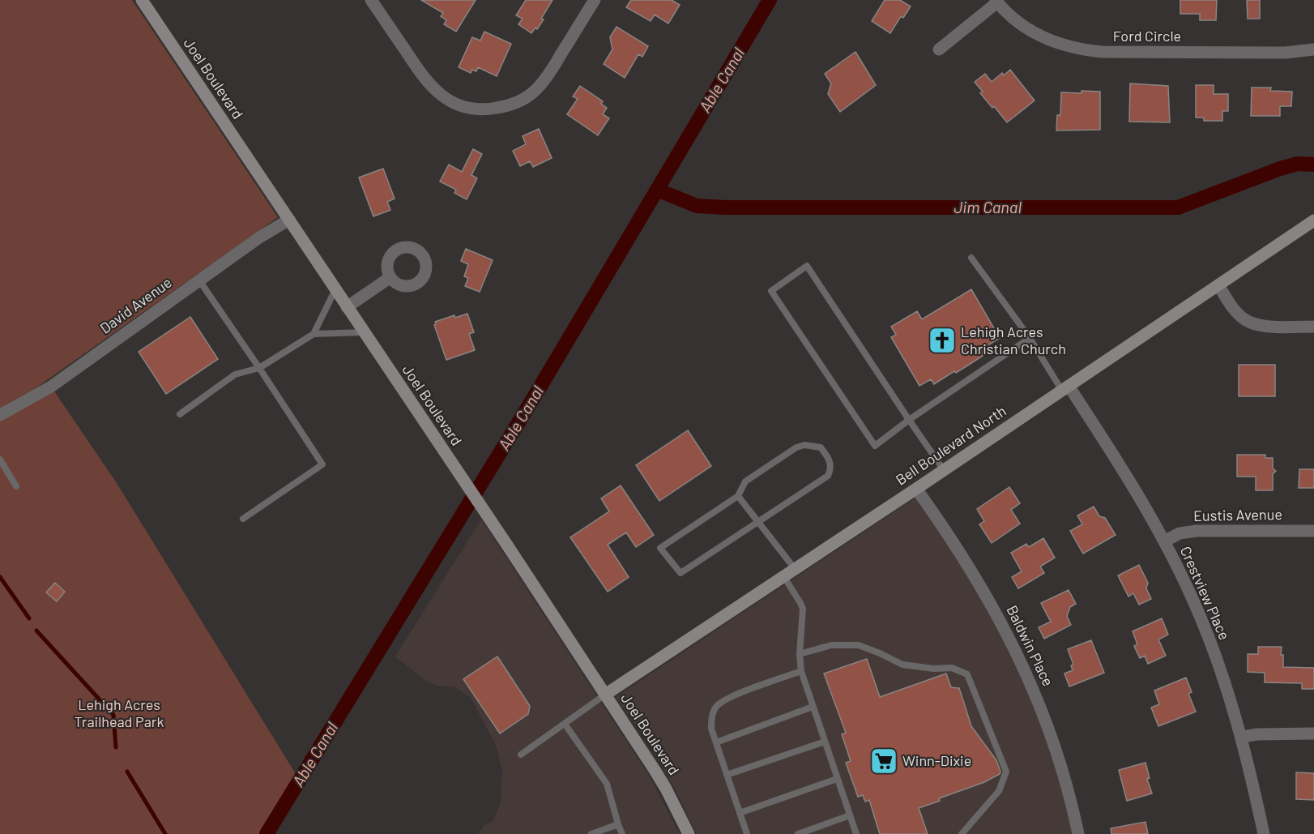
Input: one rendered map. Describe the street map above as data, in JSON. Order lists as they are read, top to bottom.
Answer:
{
  "streets": {
    "main road": ["Joel Boulevard", "Bell Boulevard North"],
    "street": [
      "Ford Circle",
      "David Avenue",
      "Eustis Avenue",
      "Crestview Place",
      "Baldwin Place"
    ]
  },
  "crossings": [
    ["Joel Boulevard", "David Avenue"],
    ["Joel Boulevard", "Bell Boulevard North"],
    ["Bell Boulevard North", "Crestview Place"],
    ["Bell Boulevard North", "Baldwin Place"],
    ["Eustis Avenue", "Crestview Place"]
  ],
  "water": ["Able Canal", "Jim Canal"],
  "parks": ["Lehigh Acres Trailhead Park"],
  "places": {
    "church": ["Lehigh Acres Christian Church"],
    "supermarket": ["Winn-Dixie"]
  }
}
